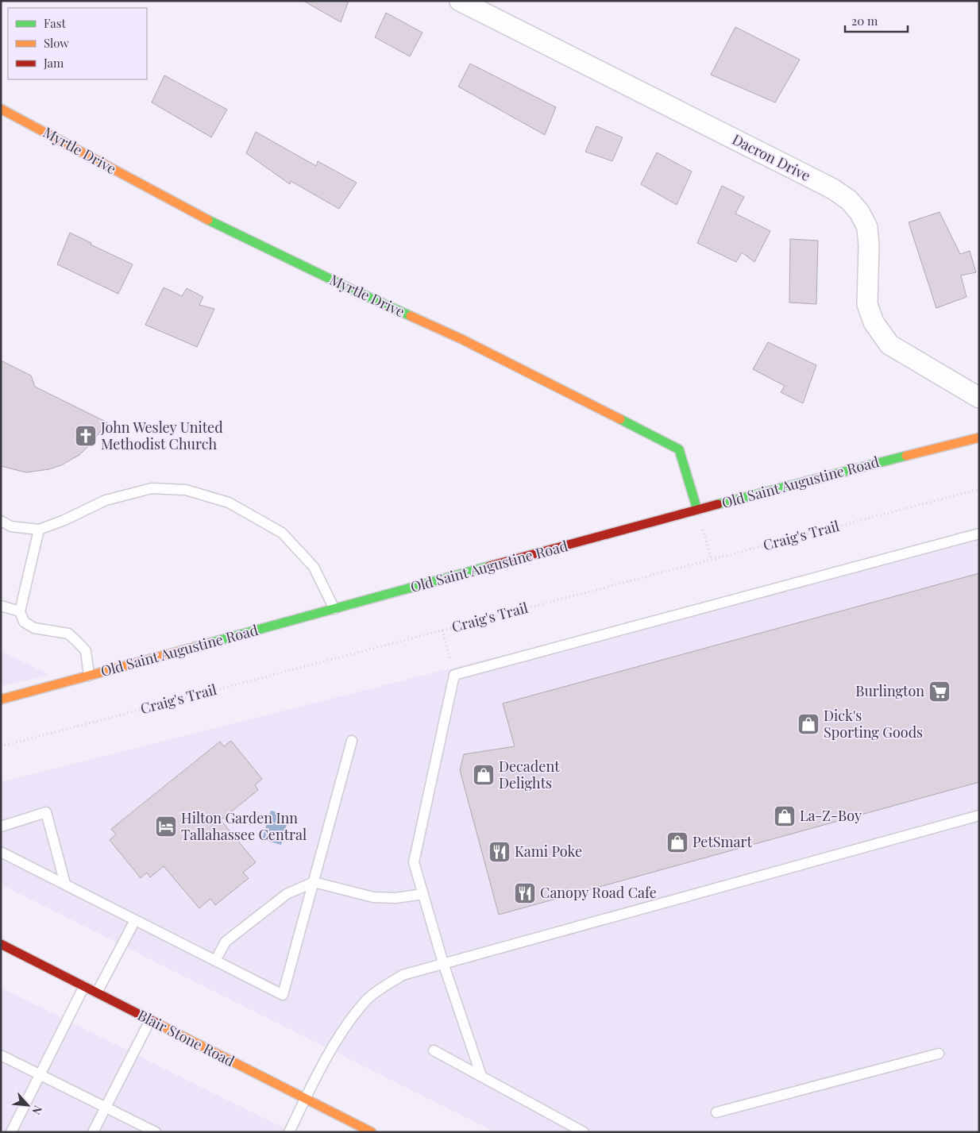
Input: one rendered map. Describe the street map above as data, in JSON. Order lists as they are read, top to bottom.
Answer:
{
  "streets": {
    "street": [
      "Myrtle Drive",
      "Dacron Drive",
      "Old Saint Augustine Road",
      "Blair Stone Road"
    ],
    "path": ["Craig's Trail"]
  },
  "crossings": [
    ["Myrtle Drive", "Old Saint Augustine Road"]
  ],
  "places": {
    "church": ["John Wesley United Methodist Church"],
    "supermarket": ["Burlington"],
    "shop": [
      "Dick's Sporting Goods",
      "Decadent Delights",
      "La-Z-Boy",
      "PetSmart"
    ],
    "hotel": ["Hilton Garden Inn Tallahassee Central"],
    "restaurant": ["Kami Poke", "Canopy Road Cafe"]
  },
  "legend": ["Fast", "Slow", "Jam"],
  "scale_bar": "20 m",
  "north": "bottom right"
}
